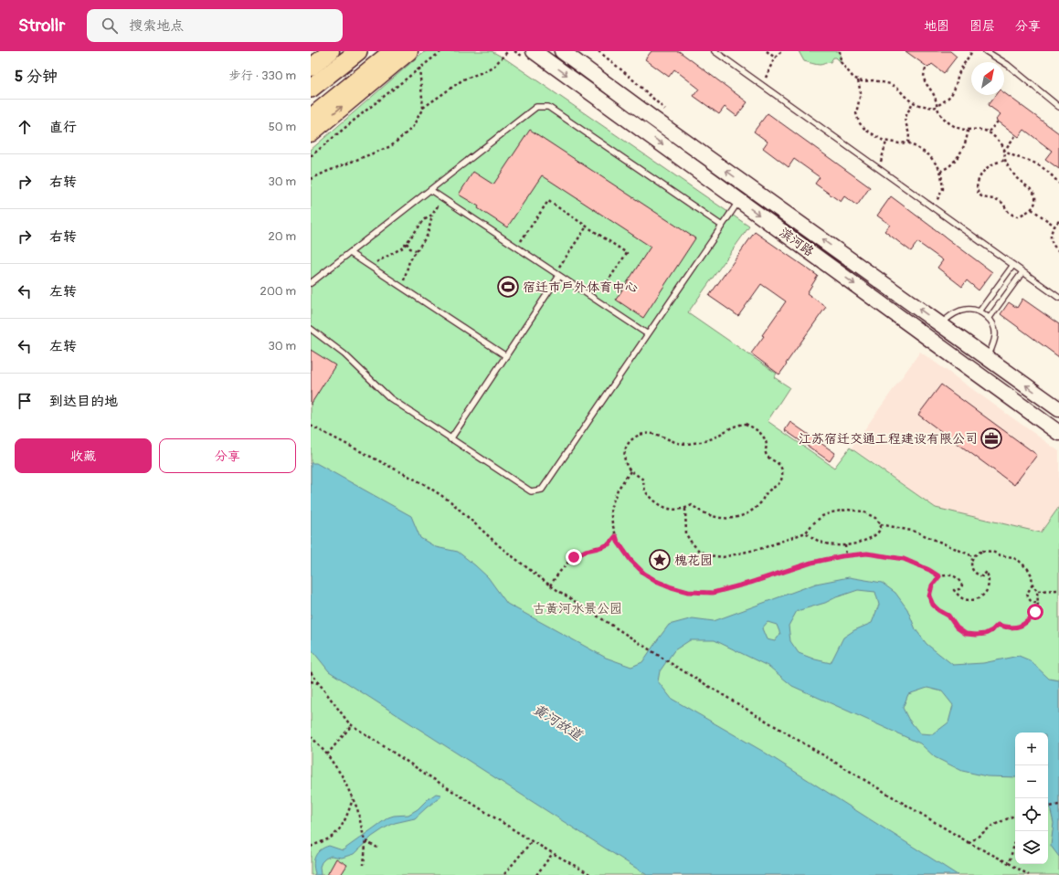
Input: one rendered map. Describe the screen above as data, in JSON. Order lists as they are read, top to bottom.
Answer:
{
  "streets": {
    "main road": ["滨河路"]
  },
  "water": ["黄河故道"],
  "parks": ["古黄河水景公园"],
  "places": {
    "sports": ["宿迁市户外体育中心"],
    "office": ["江苏宿迁交通工程建设有限公司"],
    "place": ["槐花园"]
  },
  "north": "top right",
  "page": {
    "header": "Strollr",
    "search": "搜索地点",
    "nav": ["地图", "图层", "分享"],
    "heading": ["5 分钟", "步行 · 330 m"],
    "list": [
      ["直行", "50 m"],
      ["右转", "30 m"],
      ["右转", "20 m"],
      ["左转", "200 m"],
      ["左转", "30 m"],
      "到达目的地"
    ],
    "buttons": ["收藏", "分享"],
    "map_buttons": ["+", "−"]
  }
}
